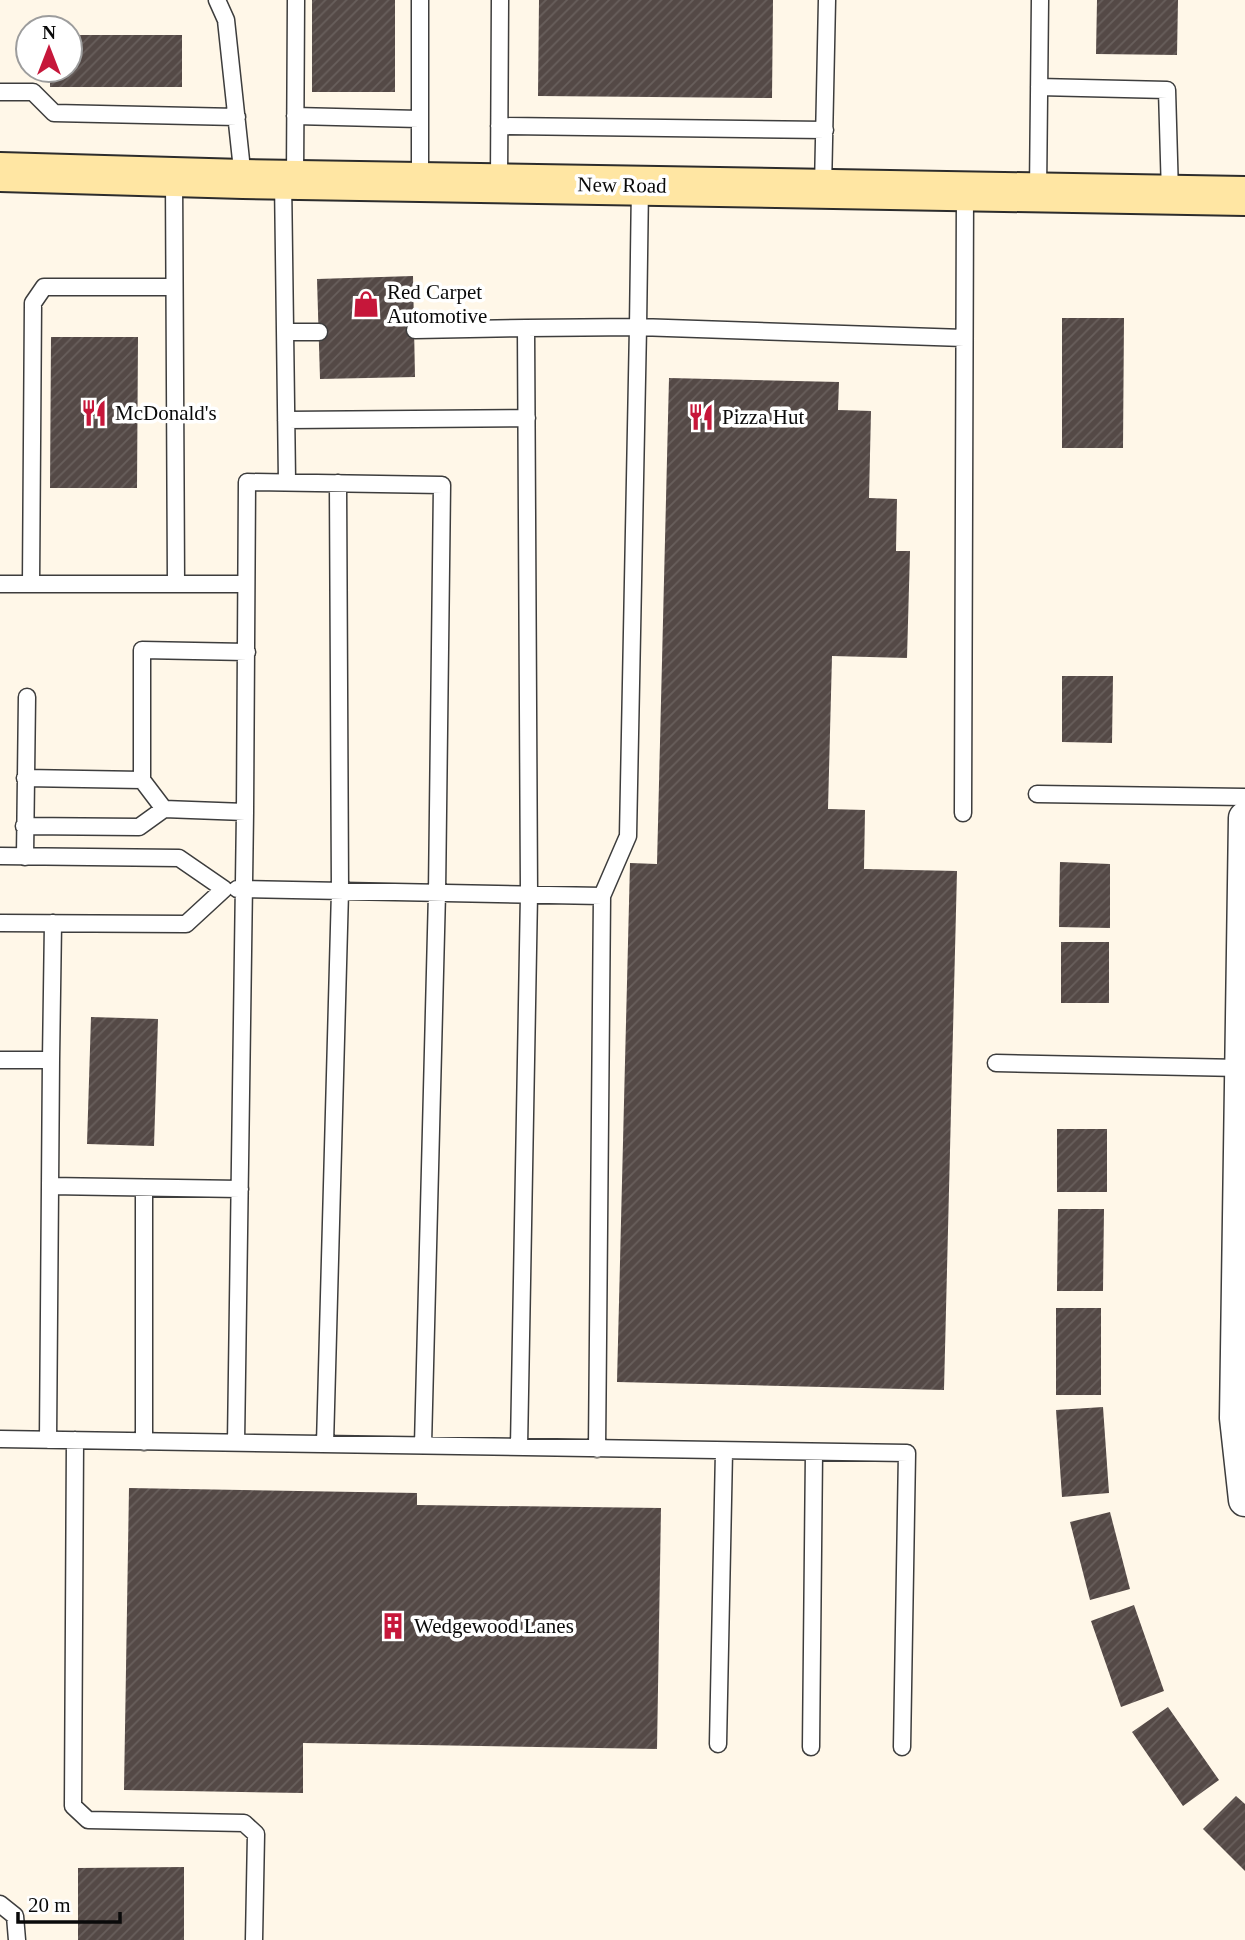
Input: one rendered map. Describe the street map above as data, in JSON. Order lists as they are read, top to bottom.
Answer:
{
  "streets": {
    "street": ["New Road"]
  },
  "places": {
    "shop": ["Red Carpet Automotive"],
    "restaurant": ["McDonald's", "Pizza Hut"],
    "building": ["Wedgewood Lanes"]
  },
  "scale_bar": "20 m",
  "north": "top"
}
